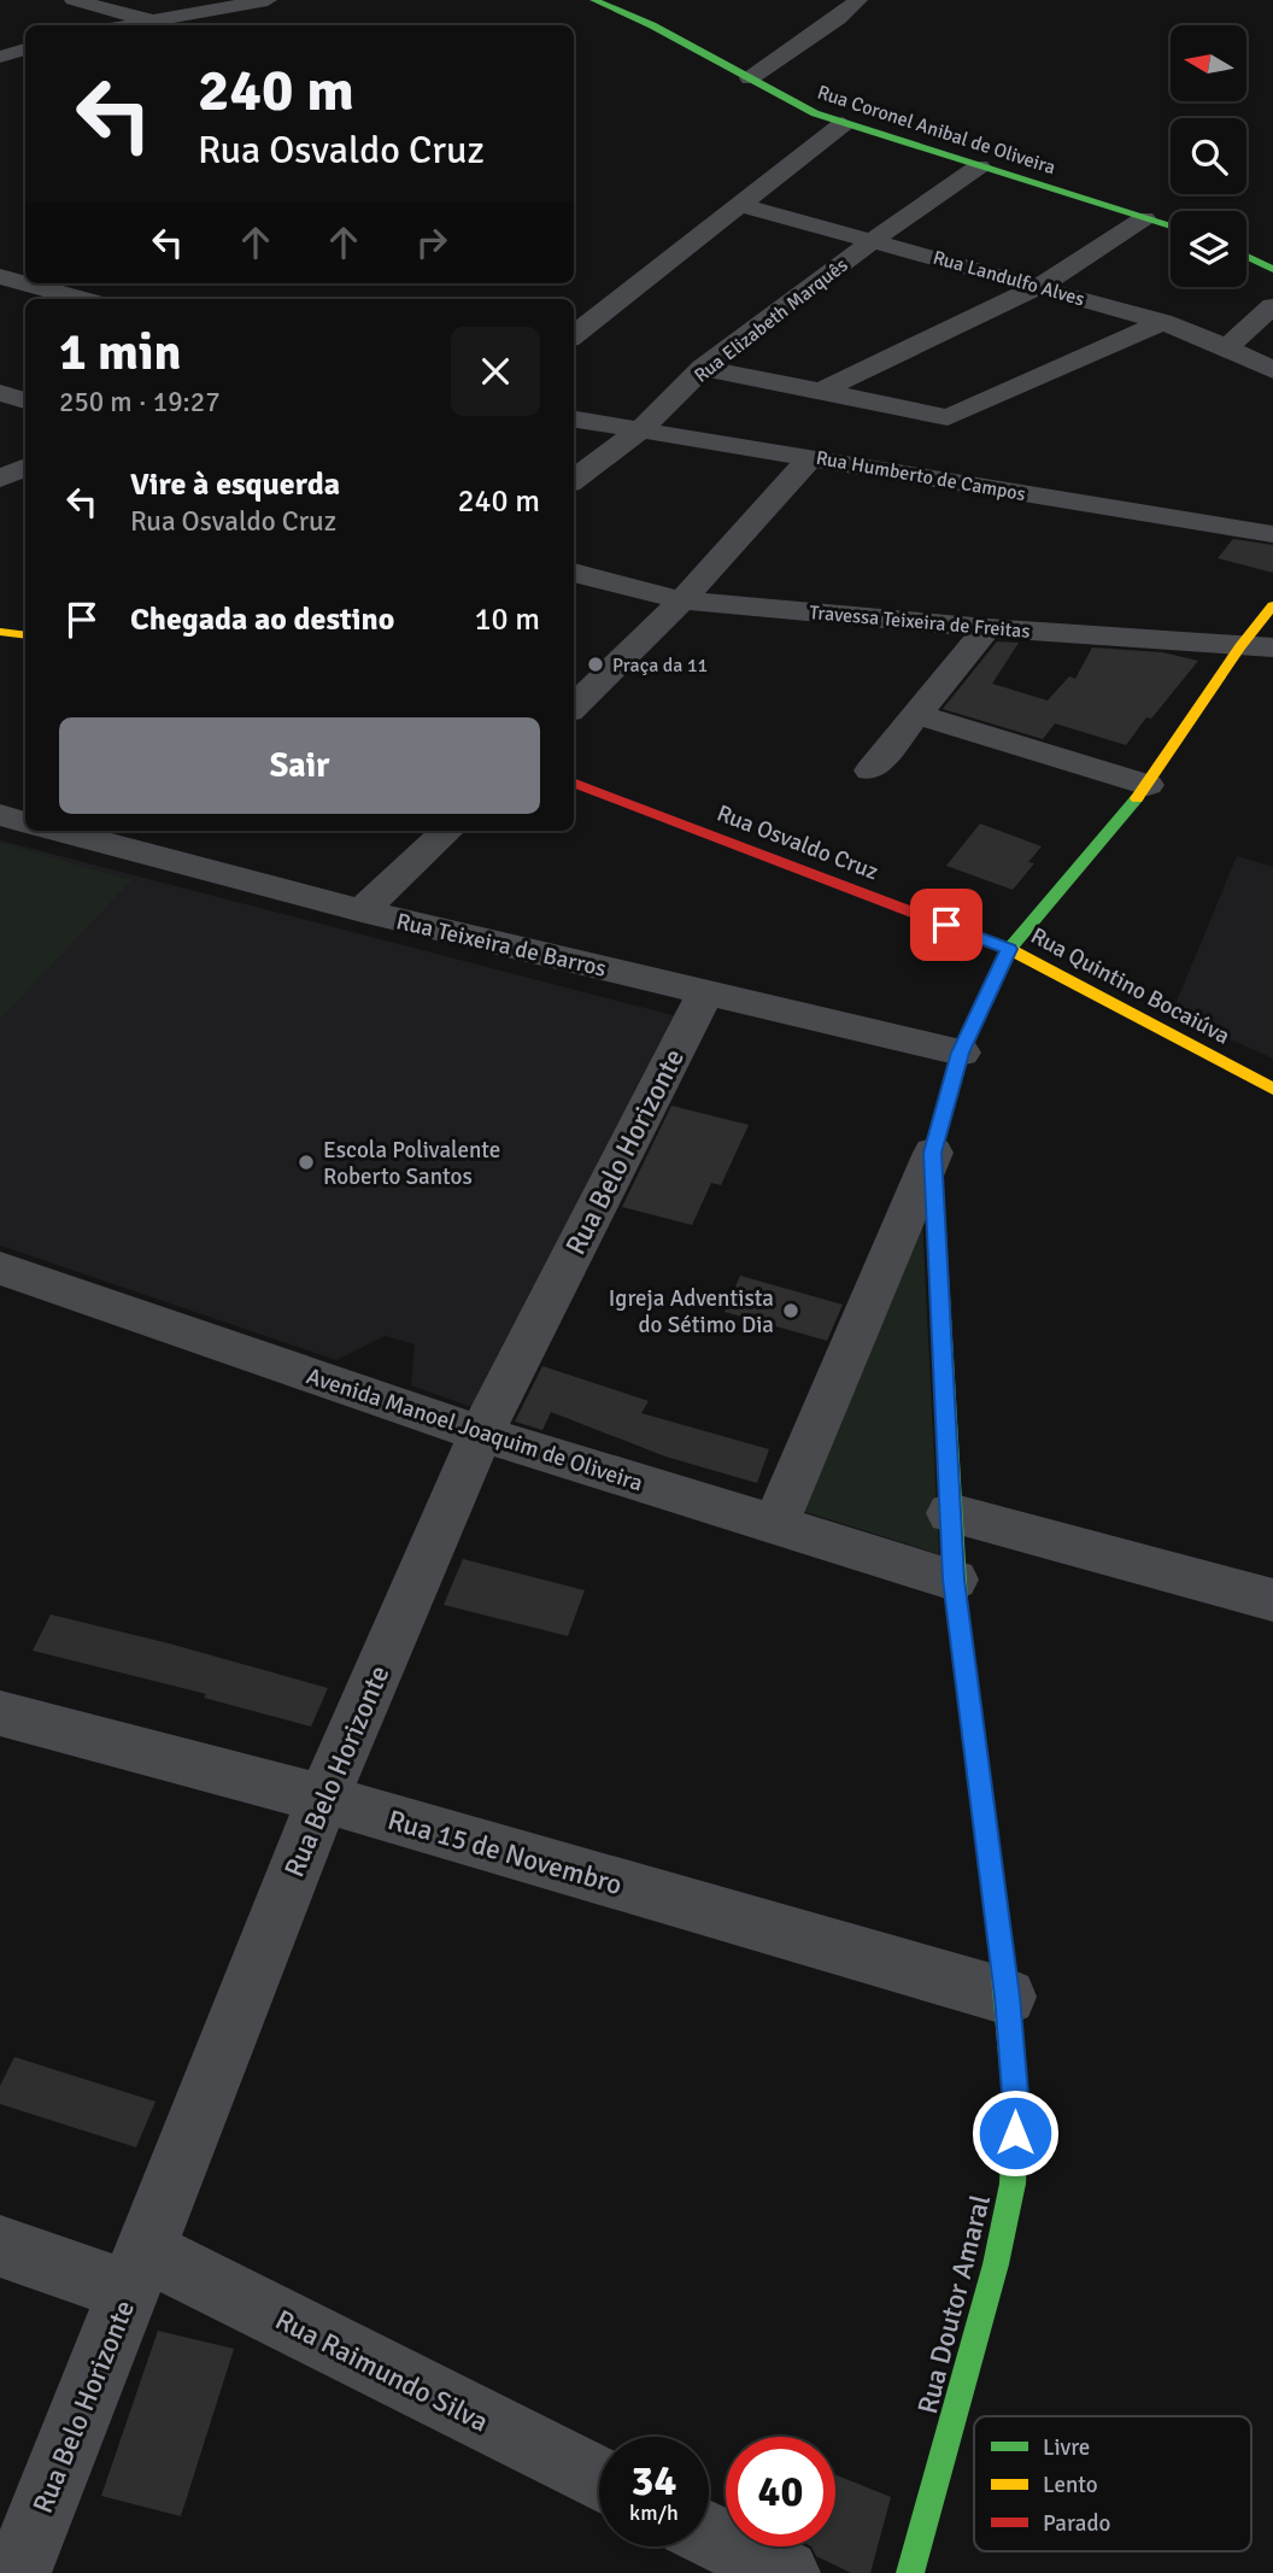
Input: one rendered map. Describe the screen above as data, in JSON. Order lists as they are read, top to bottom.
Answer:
{
  "streets": {
    "street": [
      "Rua Coronel Anibal de Oliveira",
      "Rua Landulfo Alves",
      "Rua Elizabeth Marquês",
      "Rua Humberto de Campos",
      "Travessa Teixeira de Freitas",
      "Rua Osvaldo Cruz",
      "Rua Teixeira de Barros",
      "Rua Quintino Bocaiúva",
      "Rua Belo Horizonte",
      "Avenida Manoel Joaquim de Oliveira",
      "Rua 15 de Novembro",
      "Rua Doutor Amaral",
      "Rua Raimundo Silva"
    ]
  },
  "crossings": [
    ["Rua Coronel Anibal de Oliveira", "Rua Elizabeth Marquês"],
    ["Rua Landulfo Alves", "Rua Elizabeth Marquês"],
    ["Rua Elizabeth Marquês", "Rua Humberto de Campos"],
    ["Rua Osvaldo Cruz", "Rua Quintino Bocaiúva"],
    ["Rua Osvaldo Cruz", "Rua Doutor Amaral"],
    ["Rua Teixeira de Barros", "Rua Belo Horizonte"],
    ["Rua Teixeira de Barros", "Rua Doutor Amaral"],
    ["Rua Quintino Bocaiúva", "Rua Doutor Amaral"],
    ["Rua Belo Horizonte", "Avenida Manoel Joaquim de Oliveira"],
    ["Rua Belo Horizonte", "Rua 15 de Novembro"],
    ["Rua Belo Horizonte", "Rua Raimundo Silva"],
    ["Avenida Manoel Joaquim de Oliveira", "Rua Doutor Amaral"],
    ["Rua 15 de Novembro", "Rua Doutor Amaral"]
  ],
  "places": ["Praça da 11", "Escola Polivalente Roberto Santos", "Igreja Adventista do Sétimo Dia"],
  "legend": ["Livre", "Lento", "Parado"],
  "north": "left",
  "page": {
    "turn": ["240 m", "Rua Osvaldo Cruz"],
    "heading": ["1 min", "250 m · 19:27"],
    "list": [
      {
        "name": "Vire à esquerda",
        "note": "Rua Osvaldo Cruz",
        "value": "240 m"
      },
      {
        "name": "Chegada ao destino",
        "value": "10 m"
      }
    ],
    "buttons": "Sair",
    "speed": "34 km/h",
    "limit": "40"
  }
}
